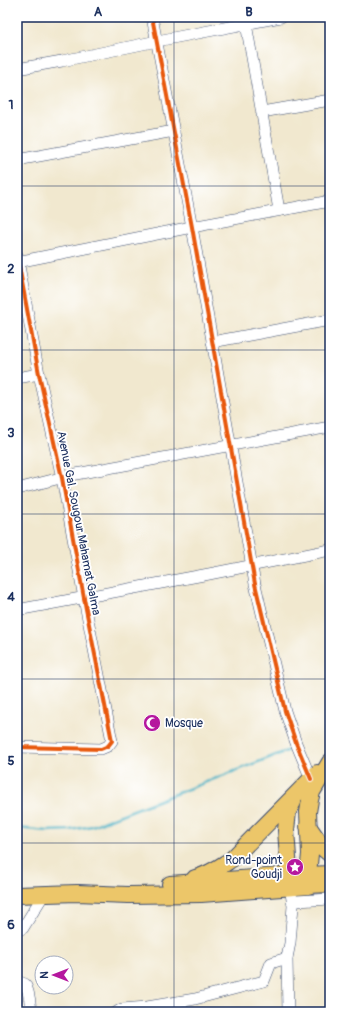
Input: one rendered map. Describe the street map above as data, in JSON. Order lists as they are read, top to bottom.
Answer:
{
  "streets": {
    "street": ["Avenue Gal. Sougour Mahamat Galma"]
  },
  "places": {
    "mosque": ["Mosque"],
    "place": ["Rond-point Goudji"]
  },
  "north": "left",
  "grid": {
    "columns": ["A", "B"],
    "rows": [
      "1",
      "2",
      "3",
      "4",
      "5",
      "6"
    ]
  }
}
